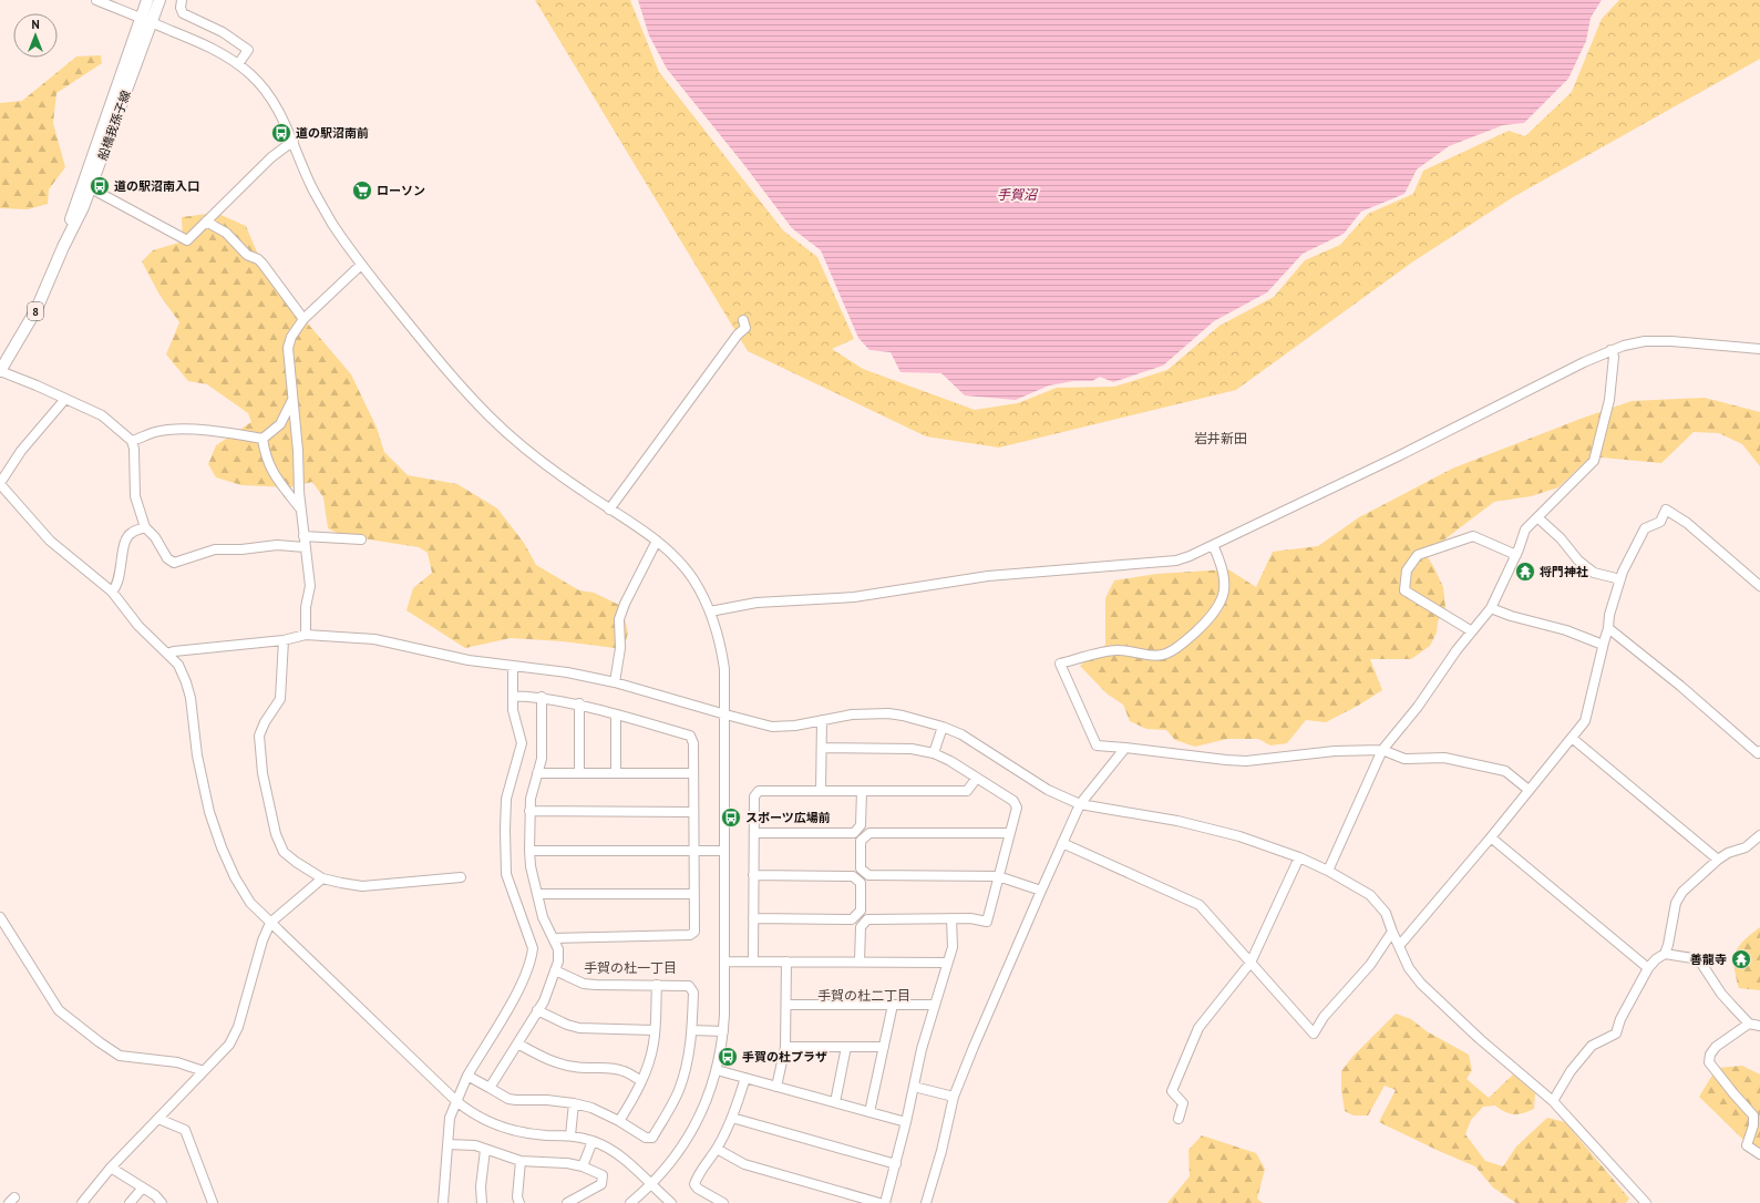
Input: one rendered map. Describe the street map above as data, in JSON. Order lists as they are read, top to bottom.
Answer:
{
  "streets": {
    "main road": ["船橋我孫子線", "8"]
  },
  "districts": ["岩井新田", "手賀の杜一丁目", "手賀の杜二丁目"],
  "water": ["手賀沼"],
  "places": {
    "bus stop": [
      "道の駅沼南前",
      "道の駅沼南入口",
      "スポーツ広場前",
      "手賀の杜プラザ"
    ],
    "supermarket": ["ローソン"],
    "temple": ["将門神社", "善龍寺"]
  },
  "north": "top"
}
